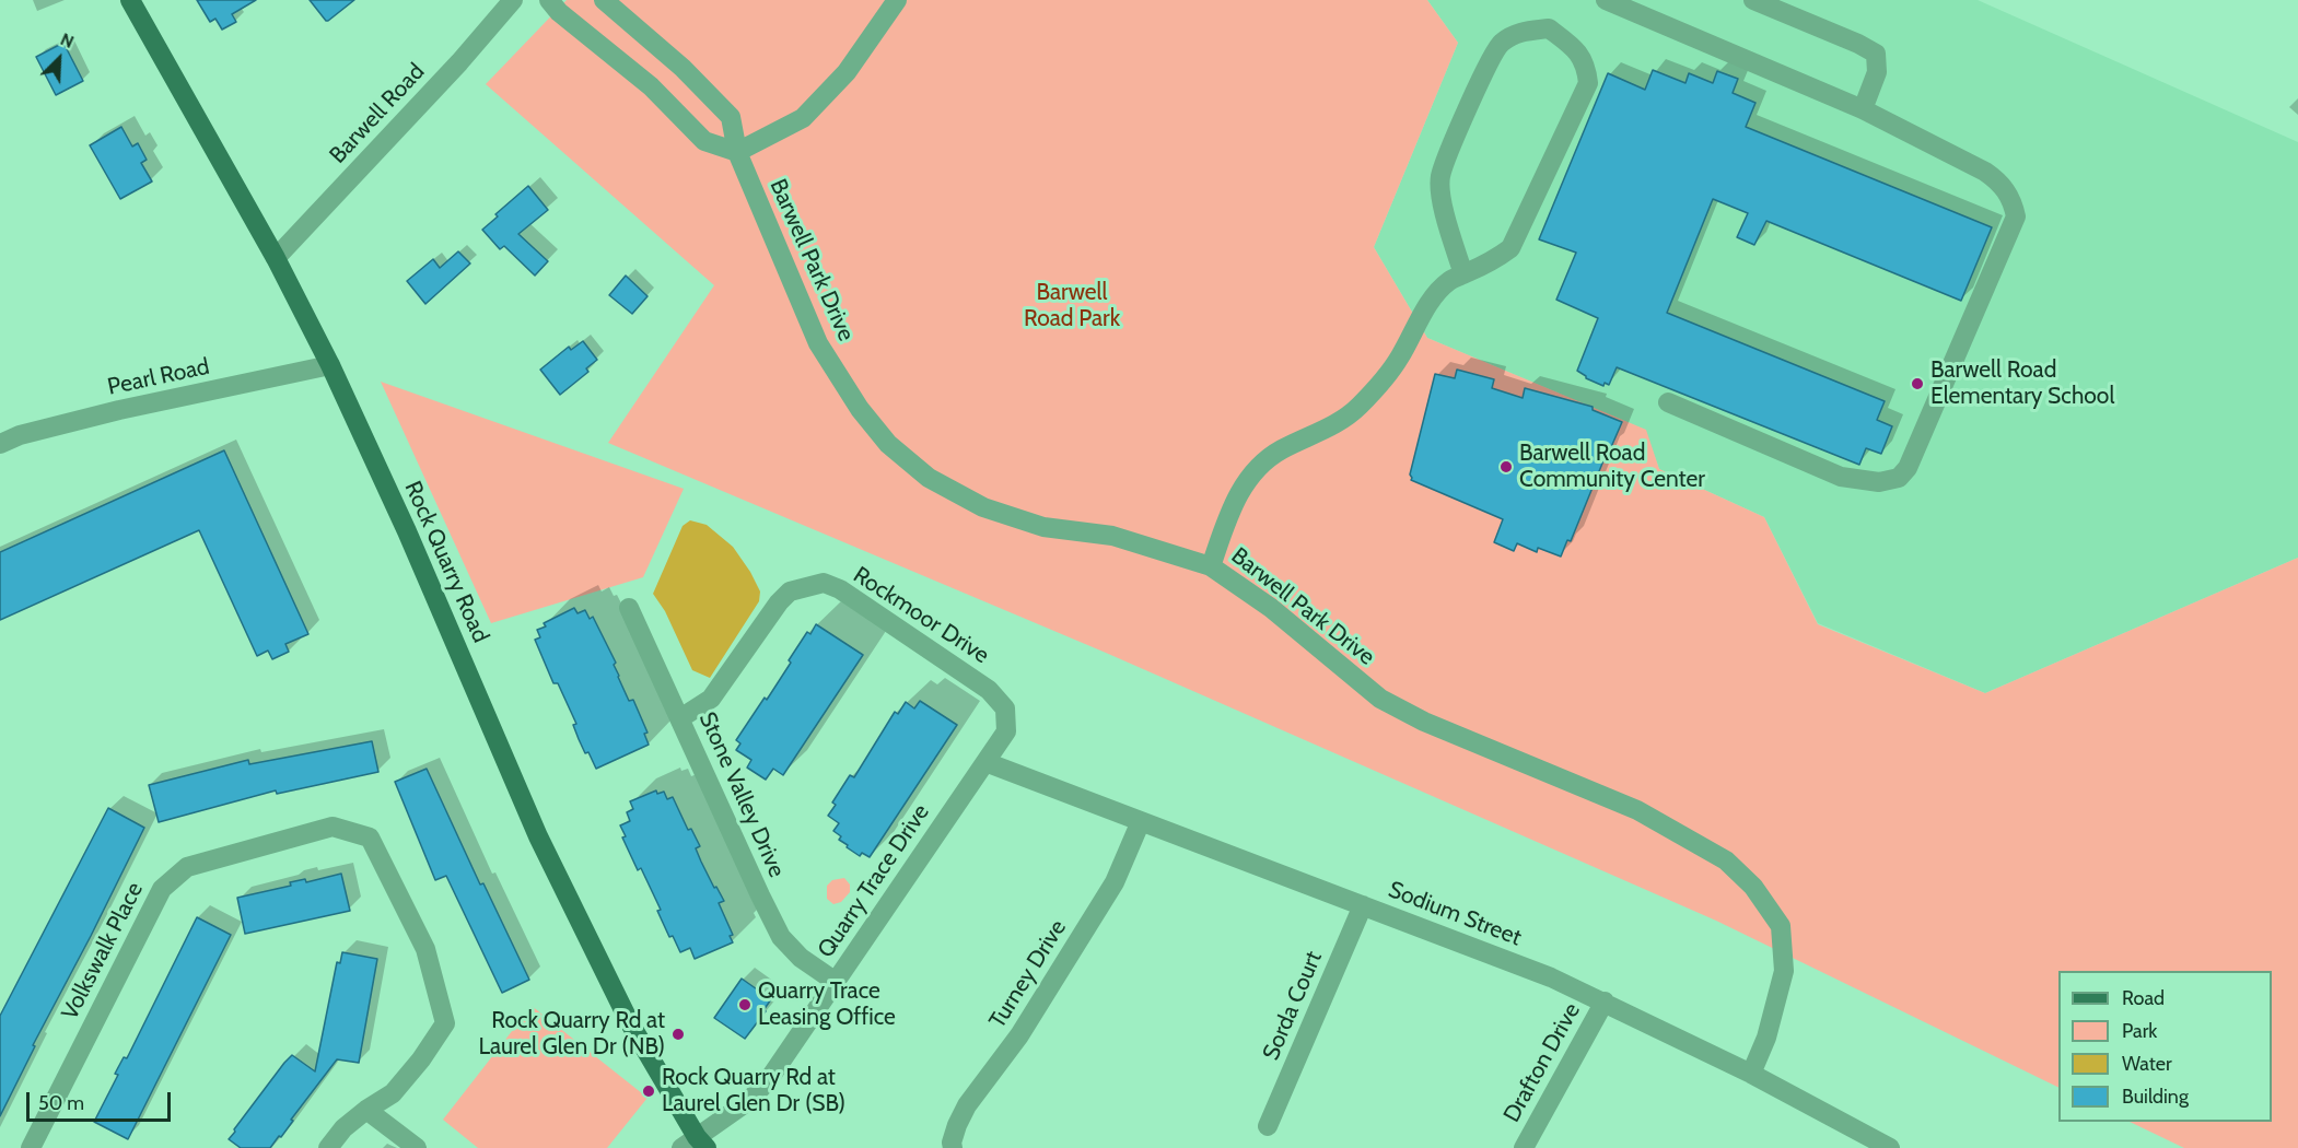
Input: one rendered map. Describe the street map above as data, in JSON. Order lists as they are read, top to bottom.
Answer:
{
  "streets": {
    "main road": ["Rock Quarry Road"],
    "street": [
      "Barwell Road",
      "Barwell Park Drive",
      "Pearl Road",
      "Rockmoor Drive",
      "Stone Valley Drive",
      "Quarry Trace Drive",
      "Sodium Street",
      "Volkswalk Place",
      "Turney Drive",
      "Sorda Court",
      "Drafton Drive"
    ]
  },
  "crossings": [
    ["Barwell Road", "Rock Quarry Road"],
    ["Barwell Park Drive", "Sodium Street"],
    ["Pearl Road", "Rock Quarry Road"],
    ["Rock Quarry Road", "Quarry Trace Drive"],
    ["Rockmoor Drive", "Stone Valley Drive"],
    ["Rockmoor Drive", "Quarry Trace Drive"],
    ["Stone Valley Drive", "Quarry Trace Drive"],
    ["Quarry Trace Drive", "Sodium Street"],
    ["Sodium Street", "Turney Drive"],
    ["Sodium Street", "Sorda Court"],
    ["Sodium Street", "Drafton Drive"]
  ],
  "parks": ["Barwell Road Park"],
  "places": [
    "Barwell Road Elementary School",
    "Barwell Road Community Center",
    "Quarry Trace Leasing Office",
    "Rock Quarry Rd at Laurel Glen Dr (NB)",
    "Rock Quarry Rd at Laurel Glen Dr (SB)"
  ],
  "legend": [
    "Road",
    "Park",
    "Water",
    "Building"
  ],
  "scale_bar": "50 m",
  "north": "top right"
}
